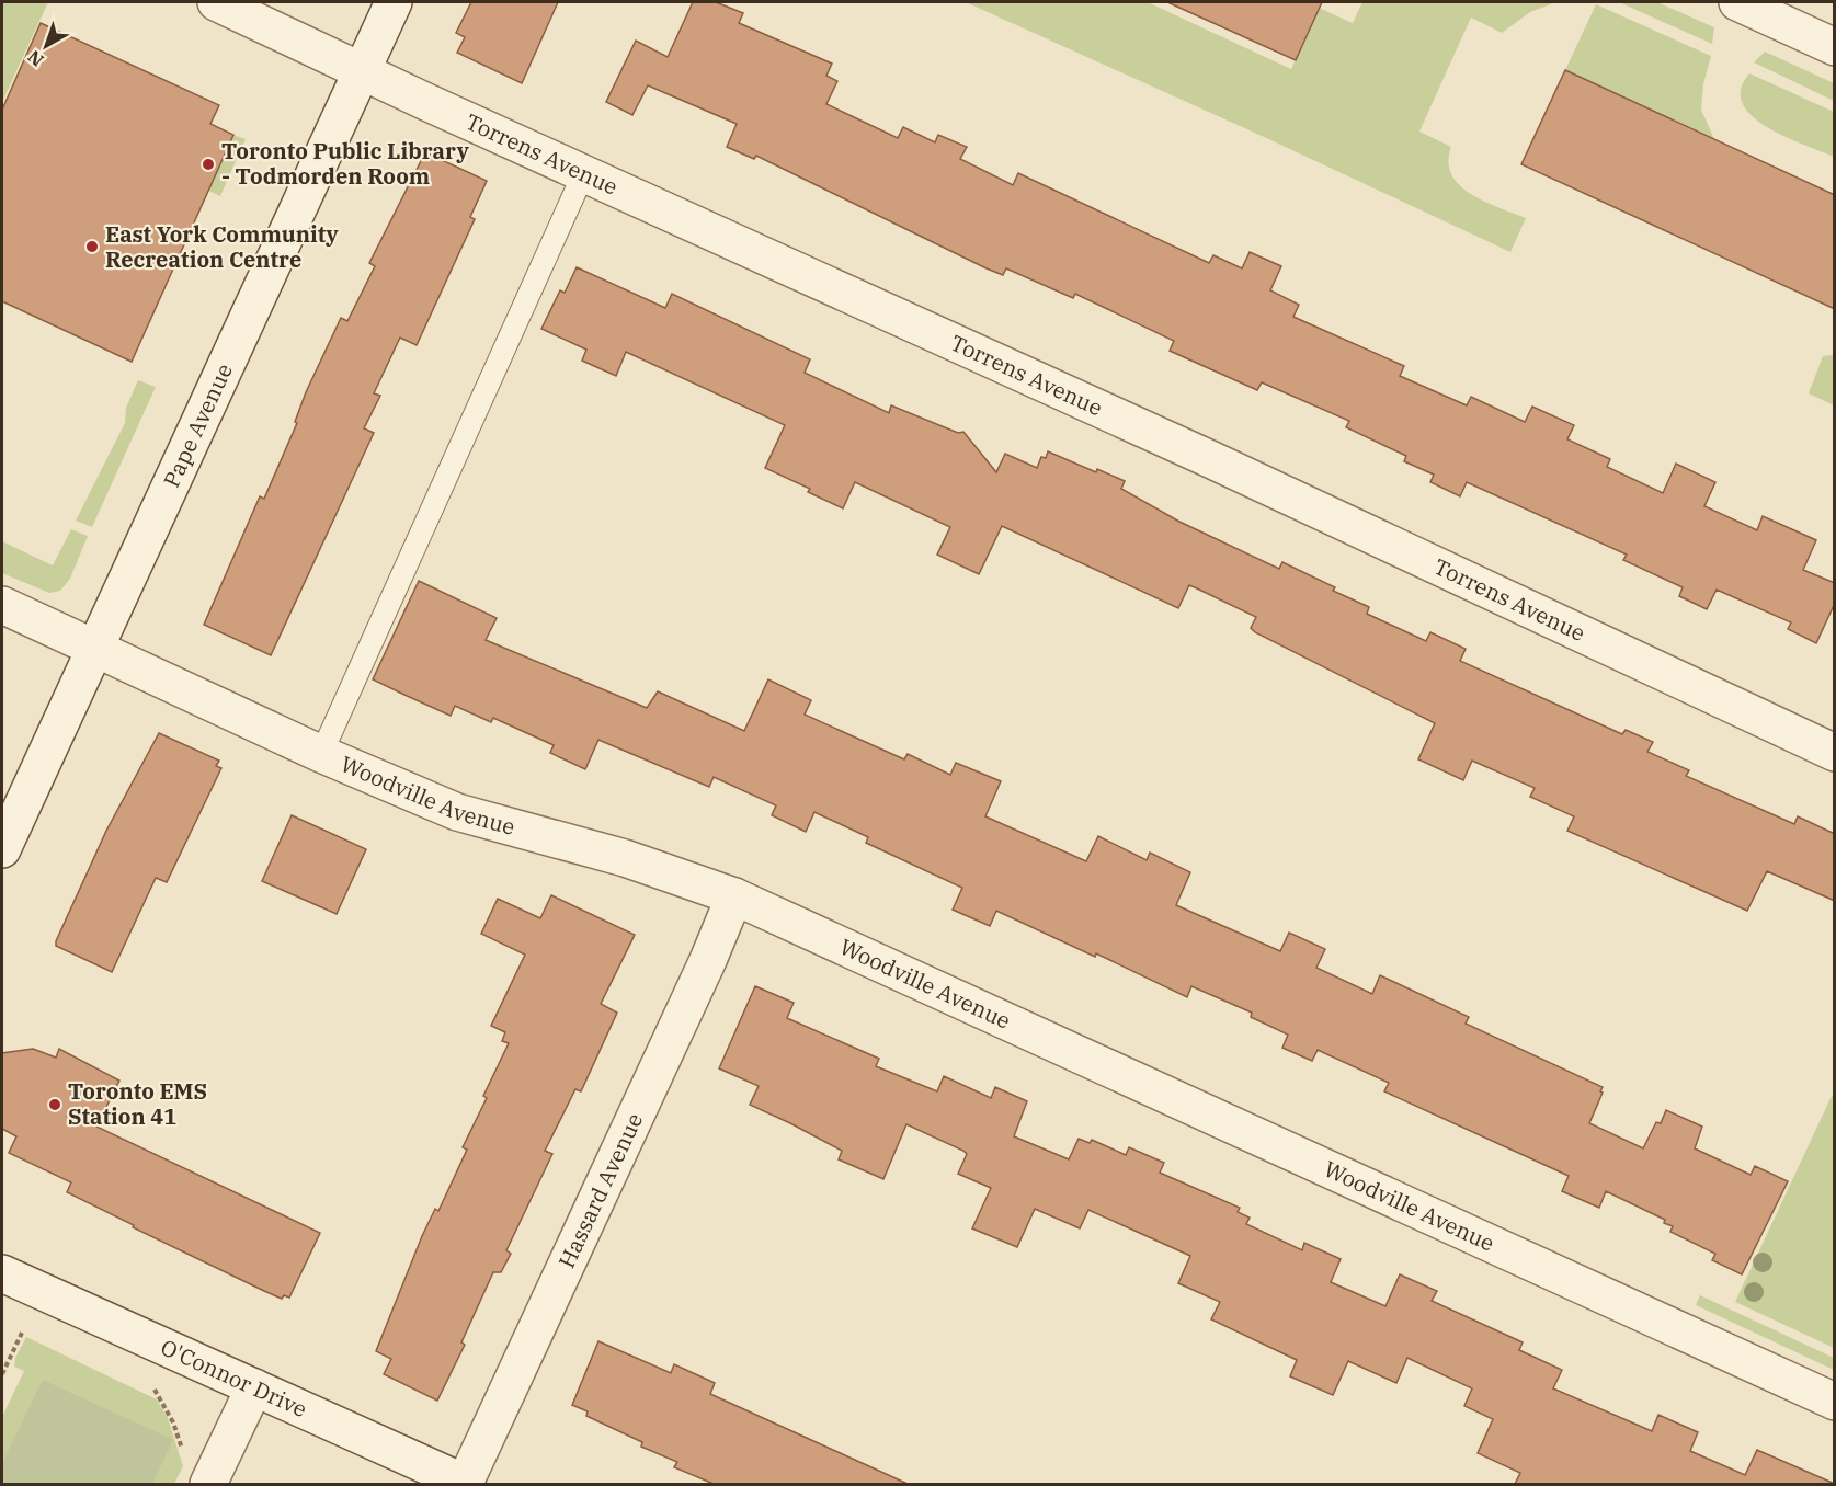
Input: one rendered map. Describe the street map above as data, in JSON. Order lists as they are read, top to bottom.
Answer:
{
  "streets": {
    "street": [
      "Torrens Avenue",
      "Pape Avenue",
      "Woodville Avenue",
      "Hassard Avenue",
      "O'Connor Drive"
    ]
  },
  "crossings": [
    ["Torrens Avenue", "Pape Avenue"],
    ["Pape Avenue", "Woodville Avenue"],
    ["Woodville Avenue", "Hassard Avenue"],
    ["Hassard Avenue", "O'Connor Drive"]
  ],
  "places": ["Toronto Public Library - Todmorden Room", "East York Community Recreation Centre", "Toronto EMS Station 41"],
  "north": "bottom left"
}
